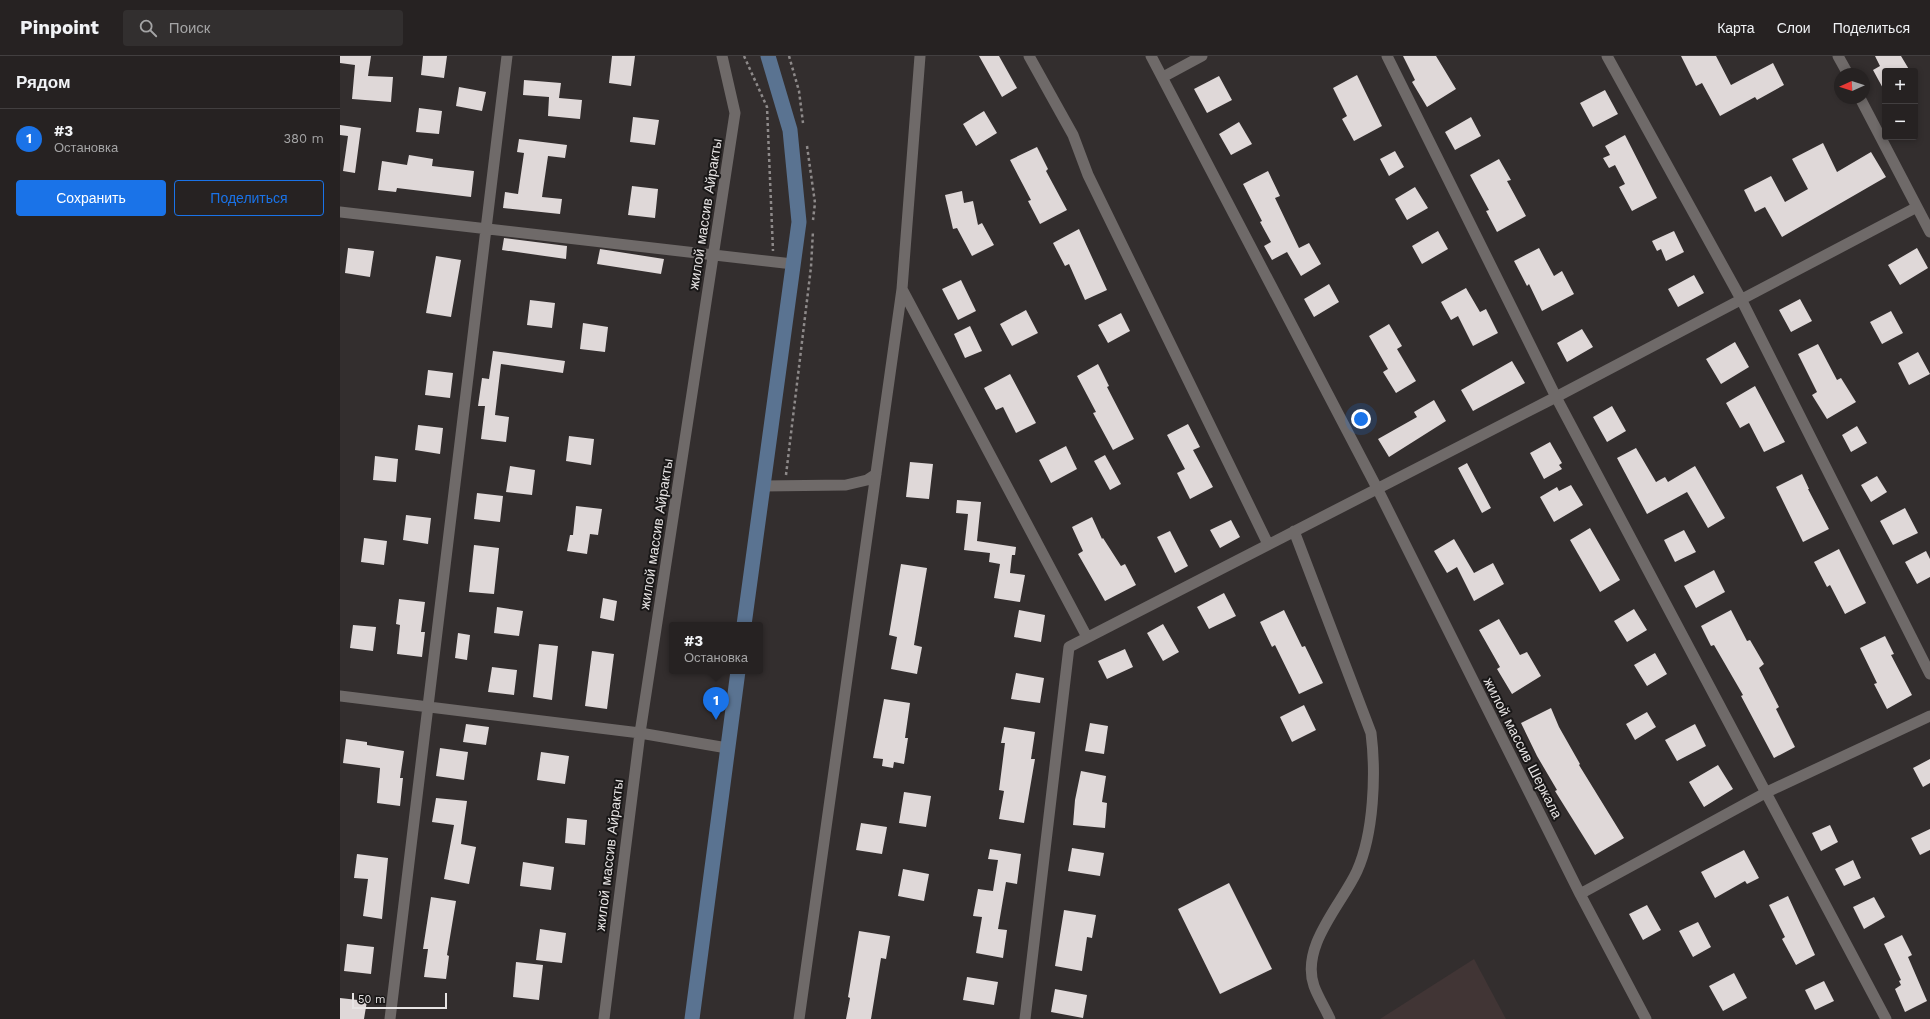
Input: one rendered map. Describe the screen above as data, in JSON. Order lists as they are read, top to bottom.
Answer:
{
  "streets": {
    "street": ["жилой массив Айракты", "жилой массив Шеркала"]
  },
  "scale_bar": "50 m",
  "north": "left",
  "page": {
    "header": "Pinpoint",
    "search": "Поиск",
    "nav": ["Карта", "Слои", "Поделиться"],
    "heading": "Рядом",
    "map_buttons": ["+", "−"],
    "list": [
      {
        "mark": "1",
        "name": "#3",
        "note": "Остановка",
        "value": "380 m"
      }
    ],
    "buttons": ["Сохранить", "Поделиться"],
    "popup": ["#3", "Остановка"],
    "pins": "1",
    "scale": "50 m"
  }
}
